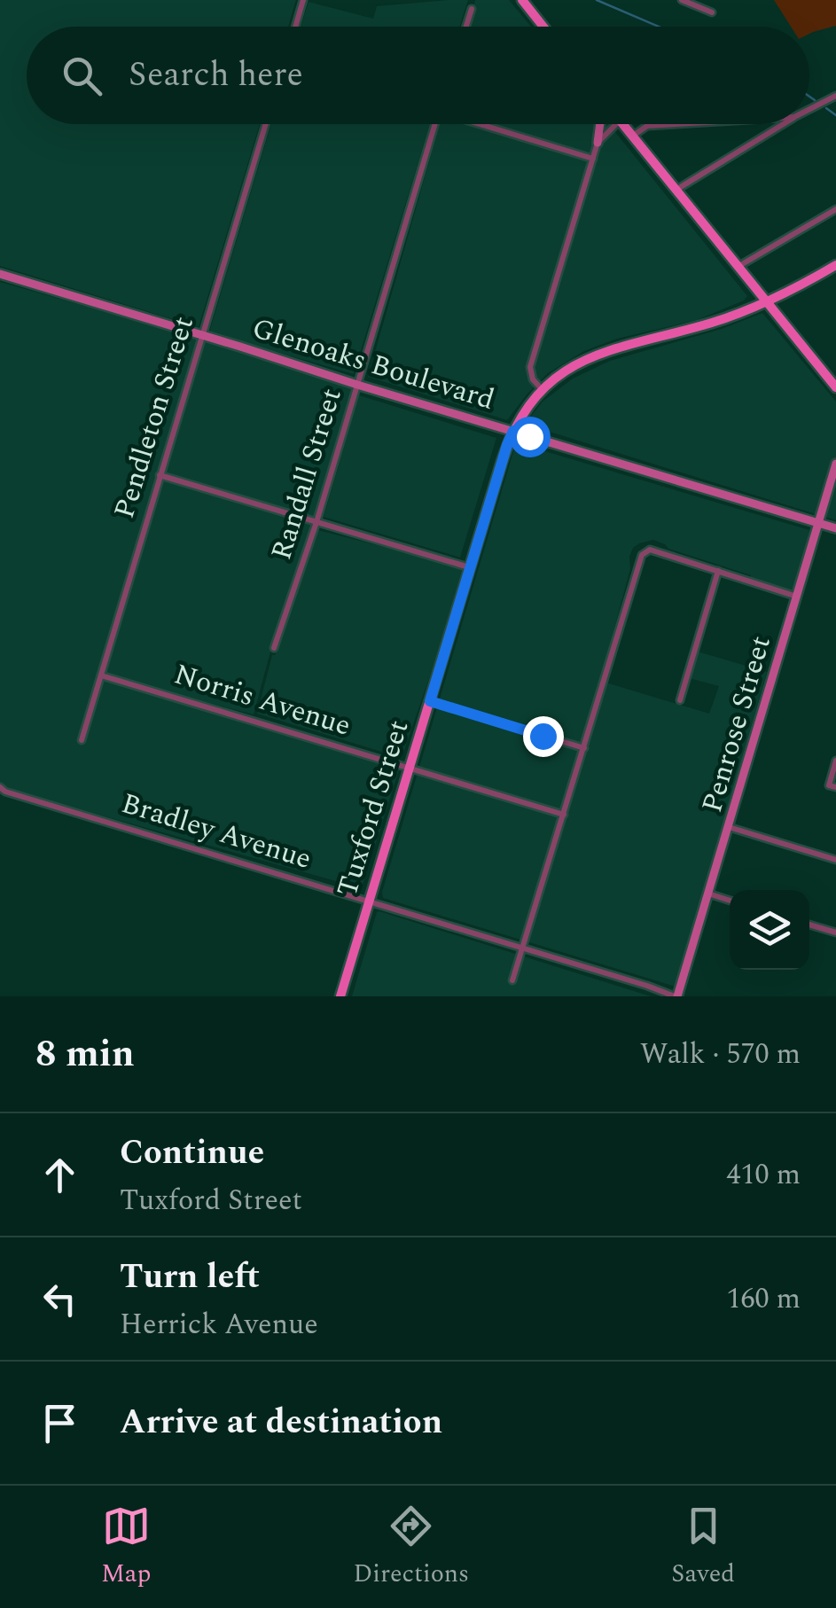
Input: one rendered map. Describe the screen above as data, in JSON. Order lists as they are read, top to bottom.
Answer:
{
  "streets": {
    "main road": ["Glenoaks Boulevard", "Penrose Street", "Tuxford Street"],
    "street": [
      "Pendleton Street",
      "Randall Street",
      "Norris Avenue",
      "Bradley Avenue"
    ]
  },
  "crossings": [
    ["Glenoaks Boulevard", "Pendleton Street"],
    ["Glenoaks Boulevard", "Randall Street"],
    ["Glenoaks Boulevard", "Penrose Street"],
    ["Glenoaks Boulevard", "Tuxford Street"],
    ["Pendleton Street", "Norris Avenue"],
    ["Norris Avenue", "Tuxford Street"],
    ["Penrose Street", "Bradley Avenue"],
    ["Tuxford Street", "Bradley Avenue"]
  ],
  "page": {
    "search": "Search here",
    "heading": ["8 min", "Walk · 570 m"],
    "list": [
      ["Continue", "Tuxford Street", "410 m"],
      ["Turn left", "Herrick Avenue", "160 m"],
      "Arrive at destination"
    ],
    "nav": ["Map", "Directions", "Saved"]
  }
}
